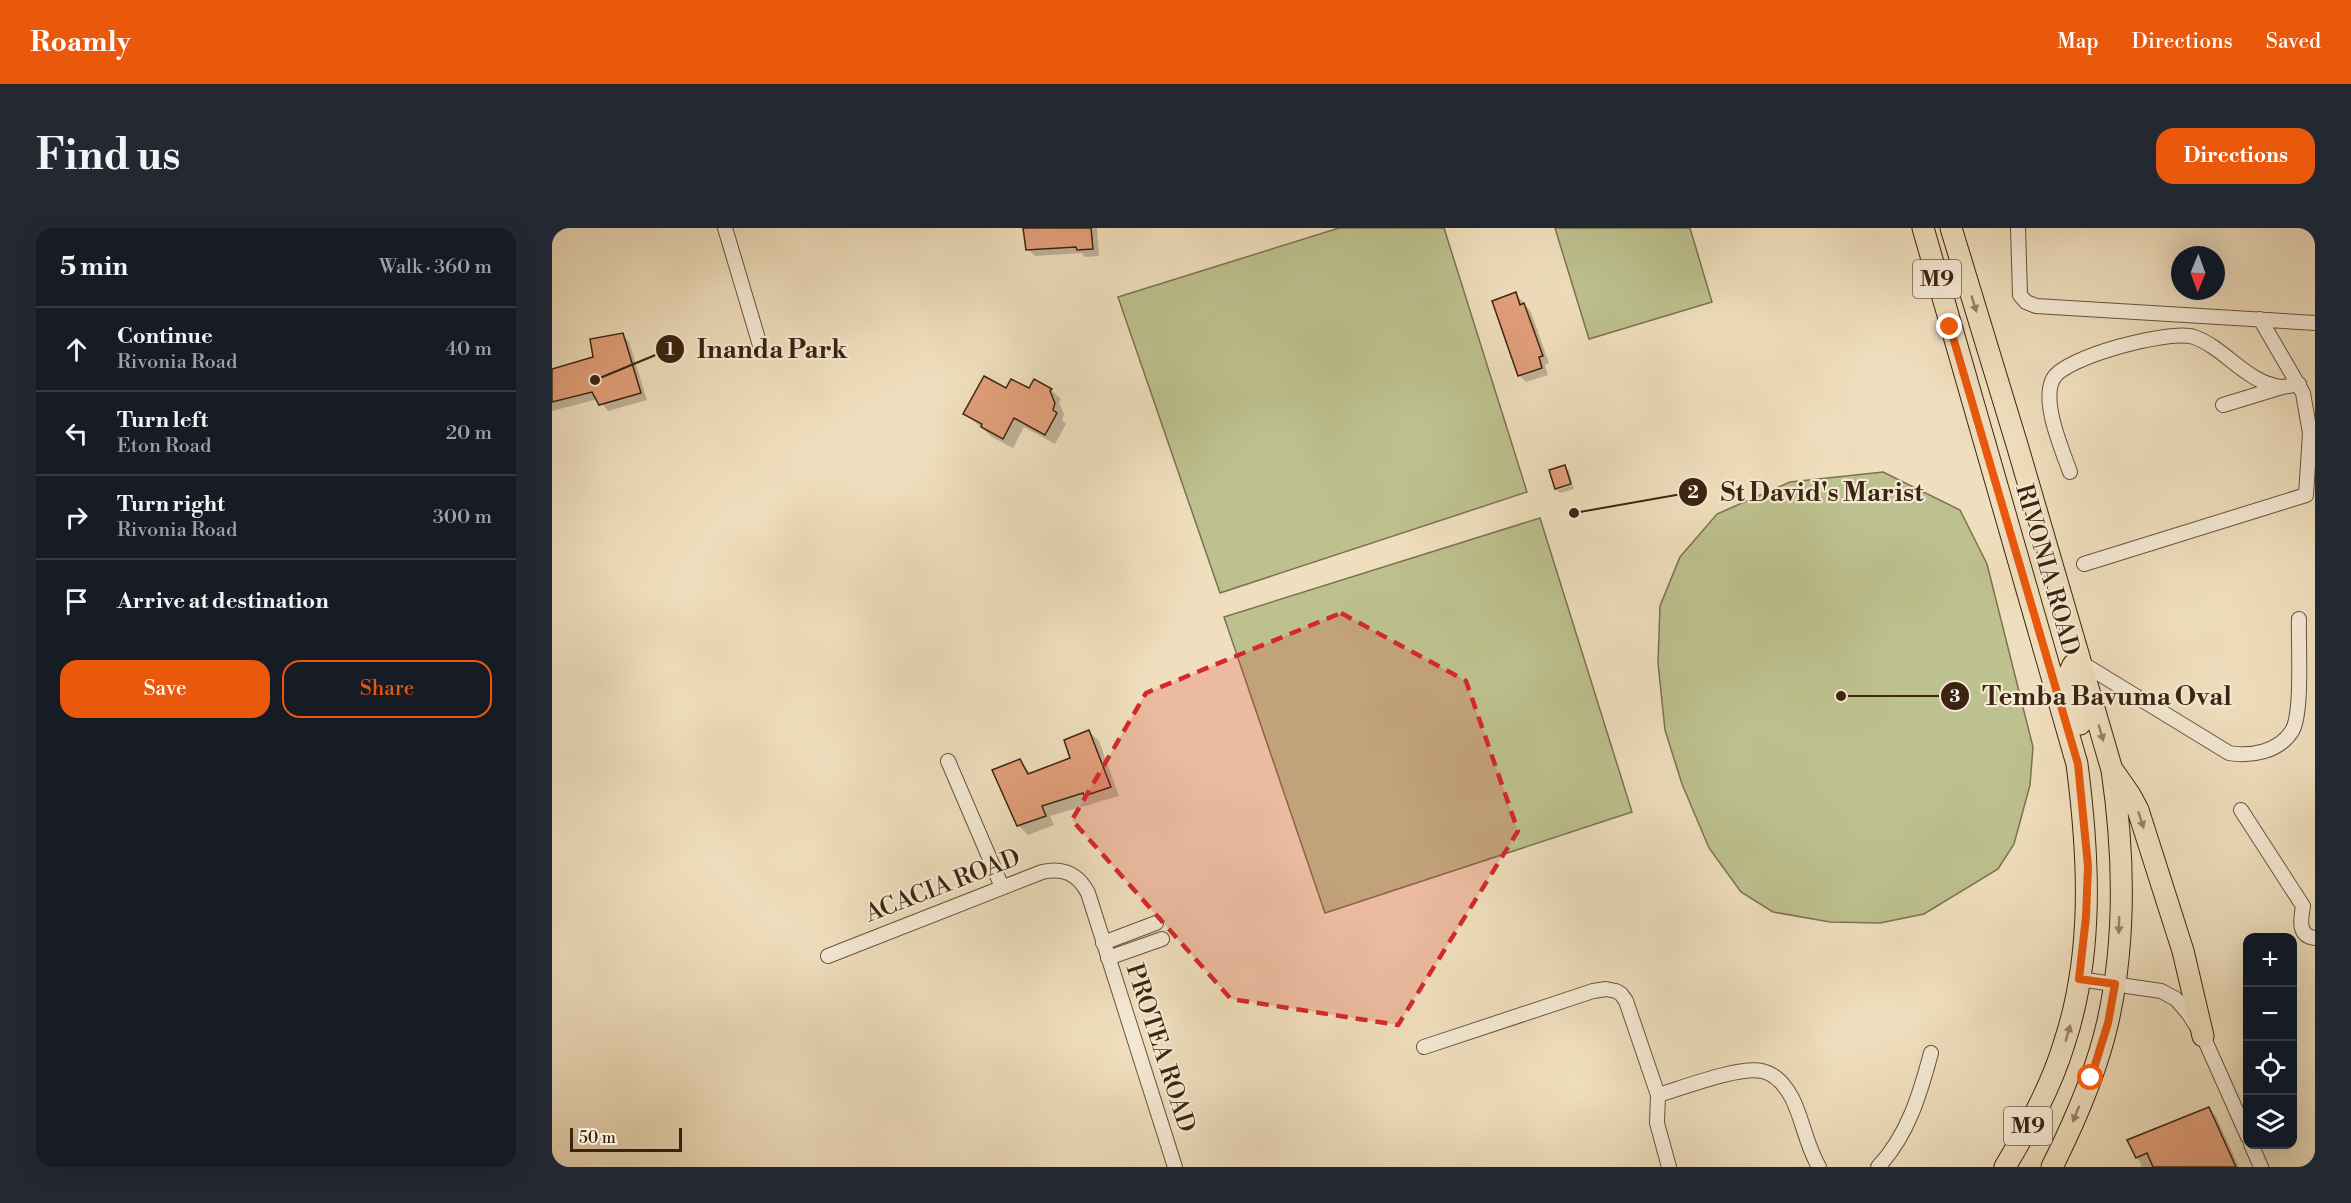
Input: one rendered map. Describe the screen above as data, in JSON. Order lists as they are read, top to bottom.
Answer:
{
  "streets": {
    "main road": ["M9", "RIVONIA ROAD"],
    "street": ["ACACIA ROAD", "PROTEA ROAD"]
  },
  "crossings": [
    ["ACACIA ROAD", "PROTEA ROAD"]
  ],
  "places": ["Inanda Park", "St David's Marist", "Temba Bavuma Oval"],
  "scale_bar": "50 m",
  "north": "bottom",
  "page": {
    "header": "Roamly",
    "nav": ["Map", "Directions", "Saved"],
    "buttons": [
      "Directions",
      ["Save", "Share"]
    ],
    "title": "Find us",
    "heading": ["5 min", "Walk · 360 m"],
    "list": [
      ["Continue", "Rivonia Road", "40 m"],
      ["Turn left", "Eton Road", "20 m"],
      ["Turn right", "Rivonia Road", "300 m"],
      "Arrive at destination"
    ],
    "map_buttons": ["+", "−"],
    "scale": "50 m"
  }
}
